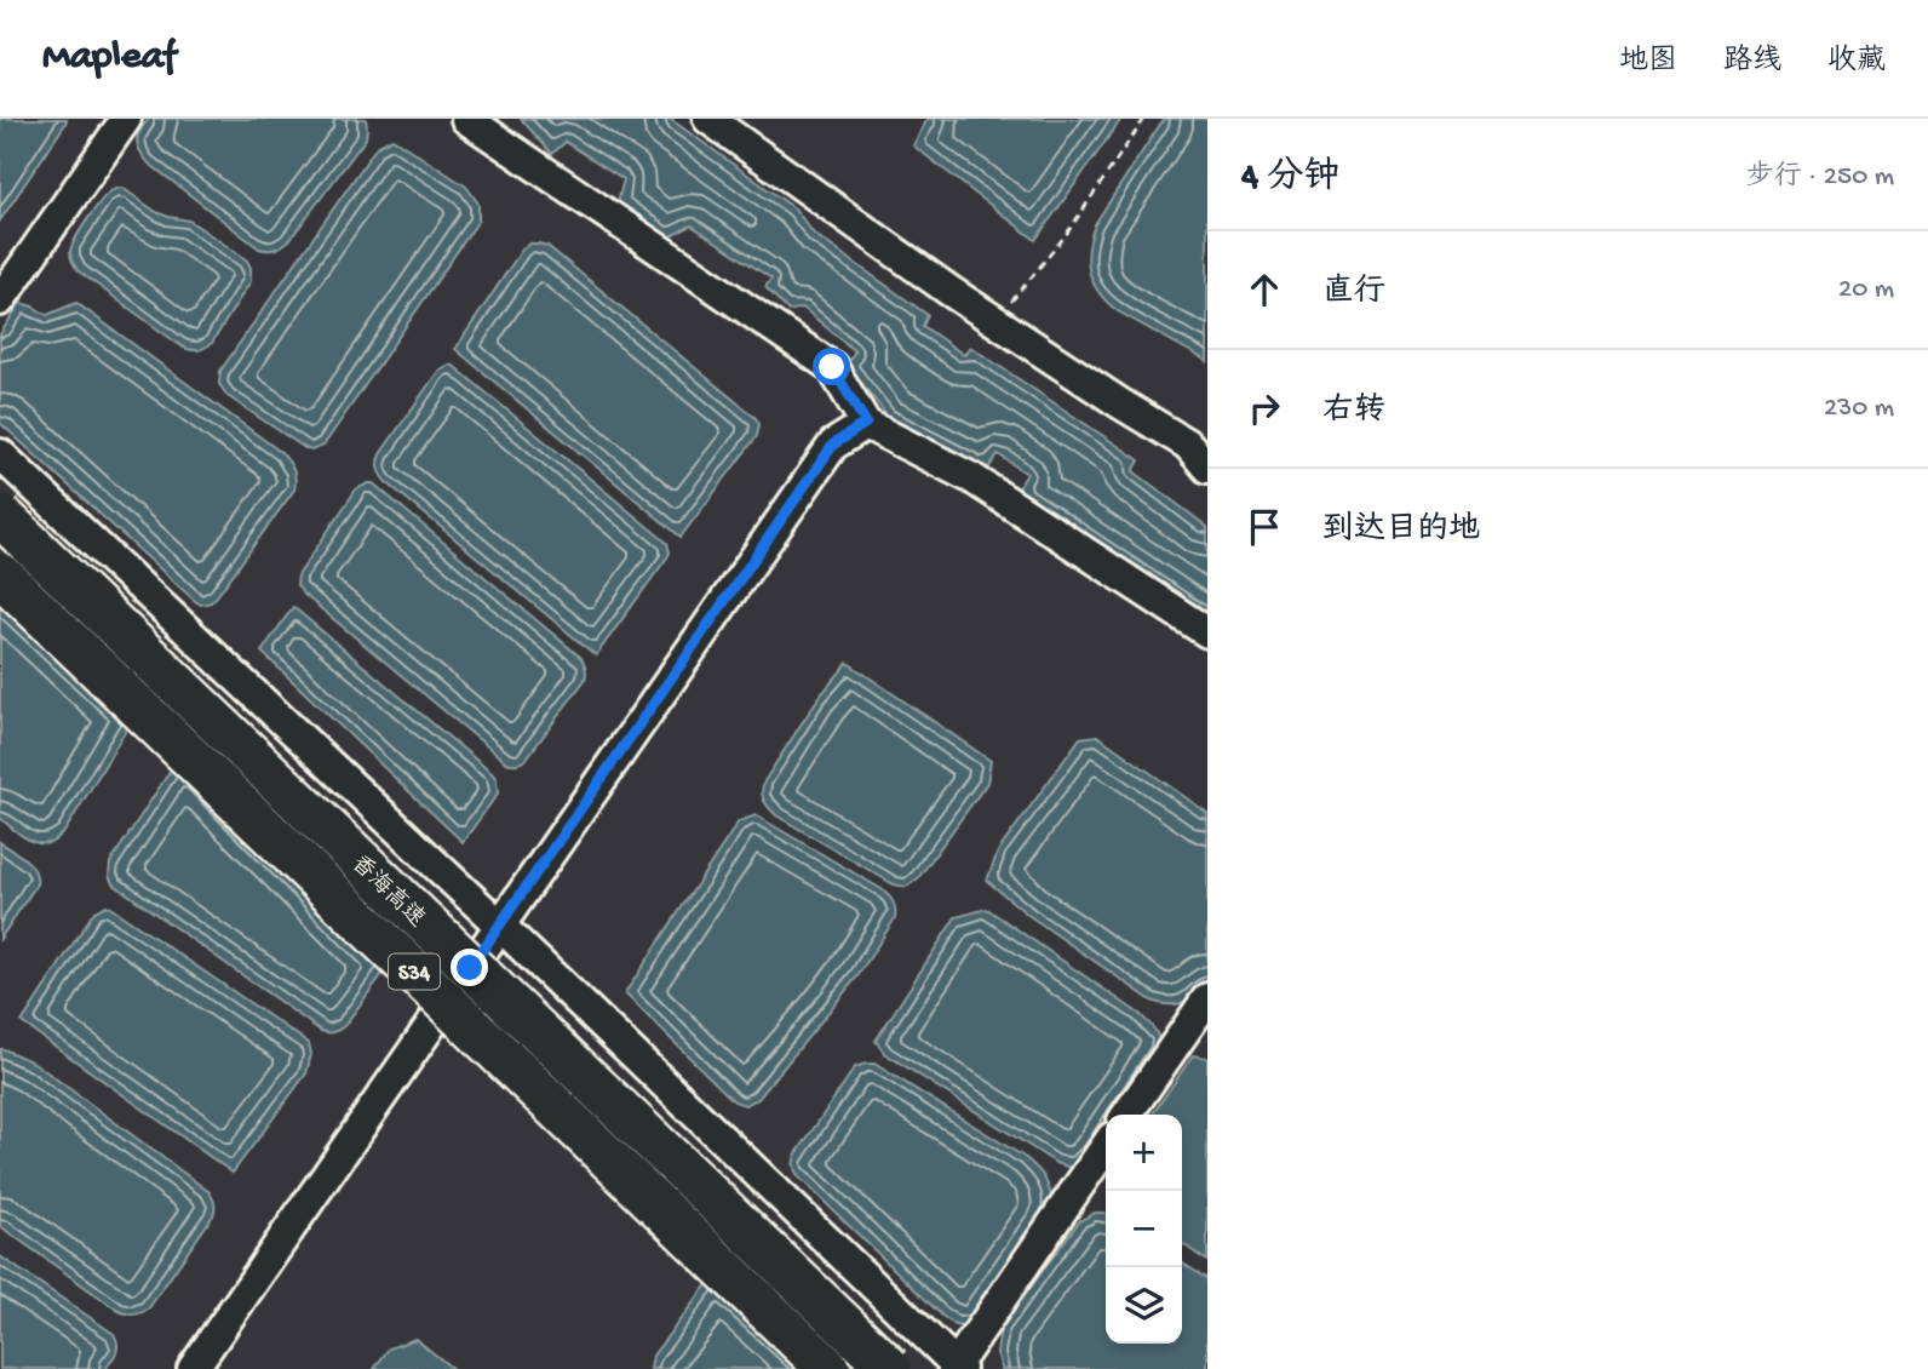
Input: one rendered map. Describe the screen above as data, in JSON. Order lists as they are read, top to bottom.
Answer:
{
  "streets": {
    "highway": ["香海高速", "S34"]
  },
  "page": {
    "header": "Mapleaf",
    "nav": ["地图", "路线", "收藏"],
    "heading": ["4 分钟", "步行 · 250 m"],
    "list": [
      ["直行", "20 m"],
      ["右转", "230 m"],
      "到达目的地"
    ],
    "map_buttons": ["+", "−"]
  }
}
